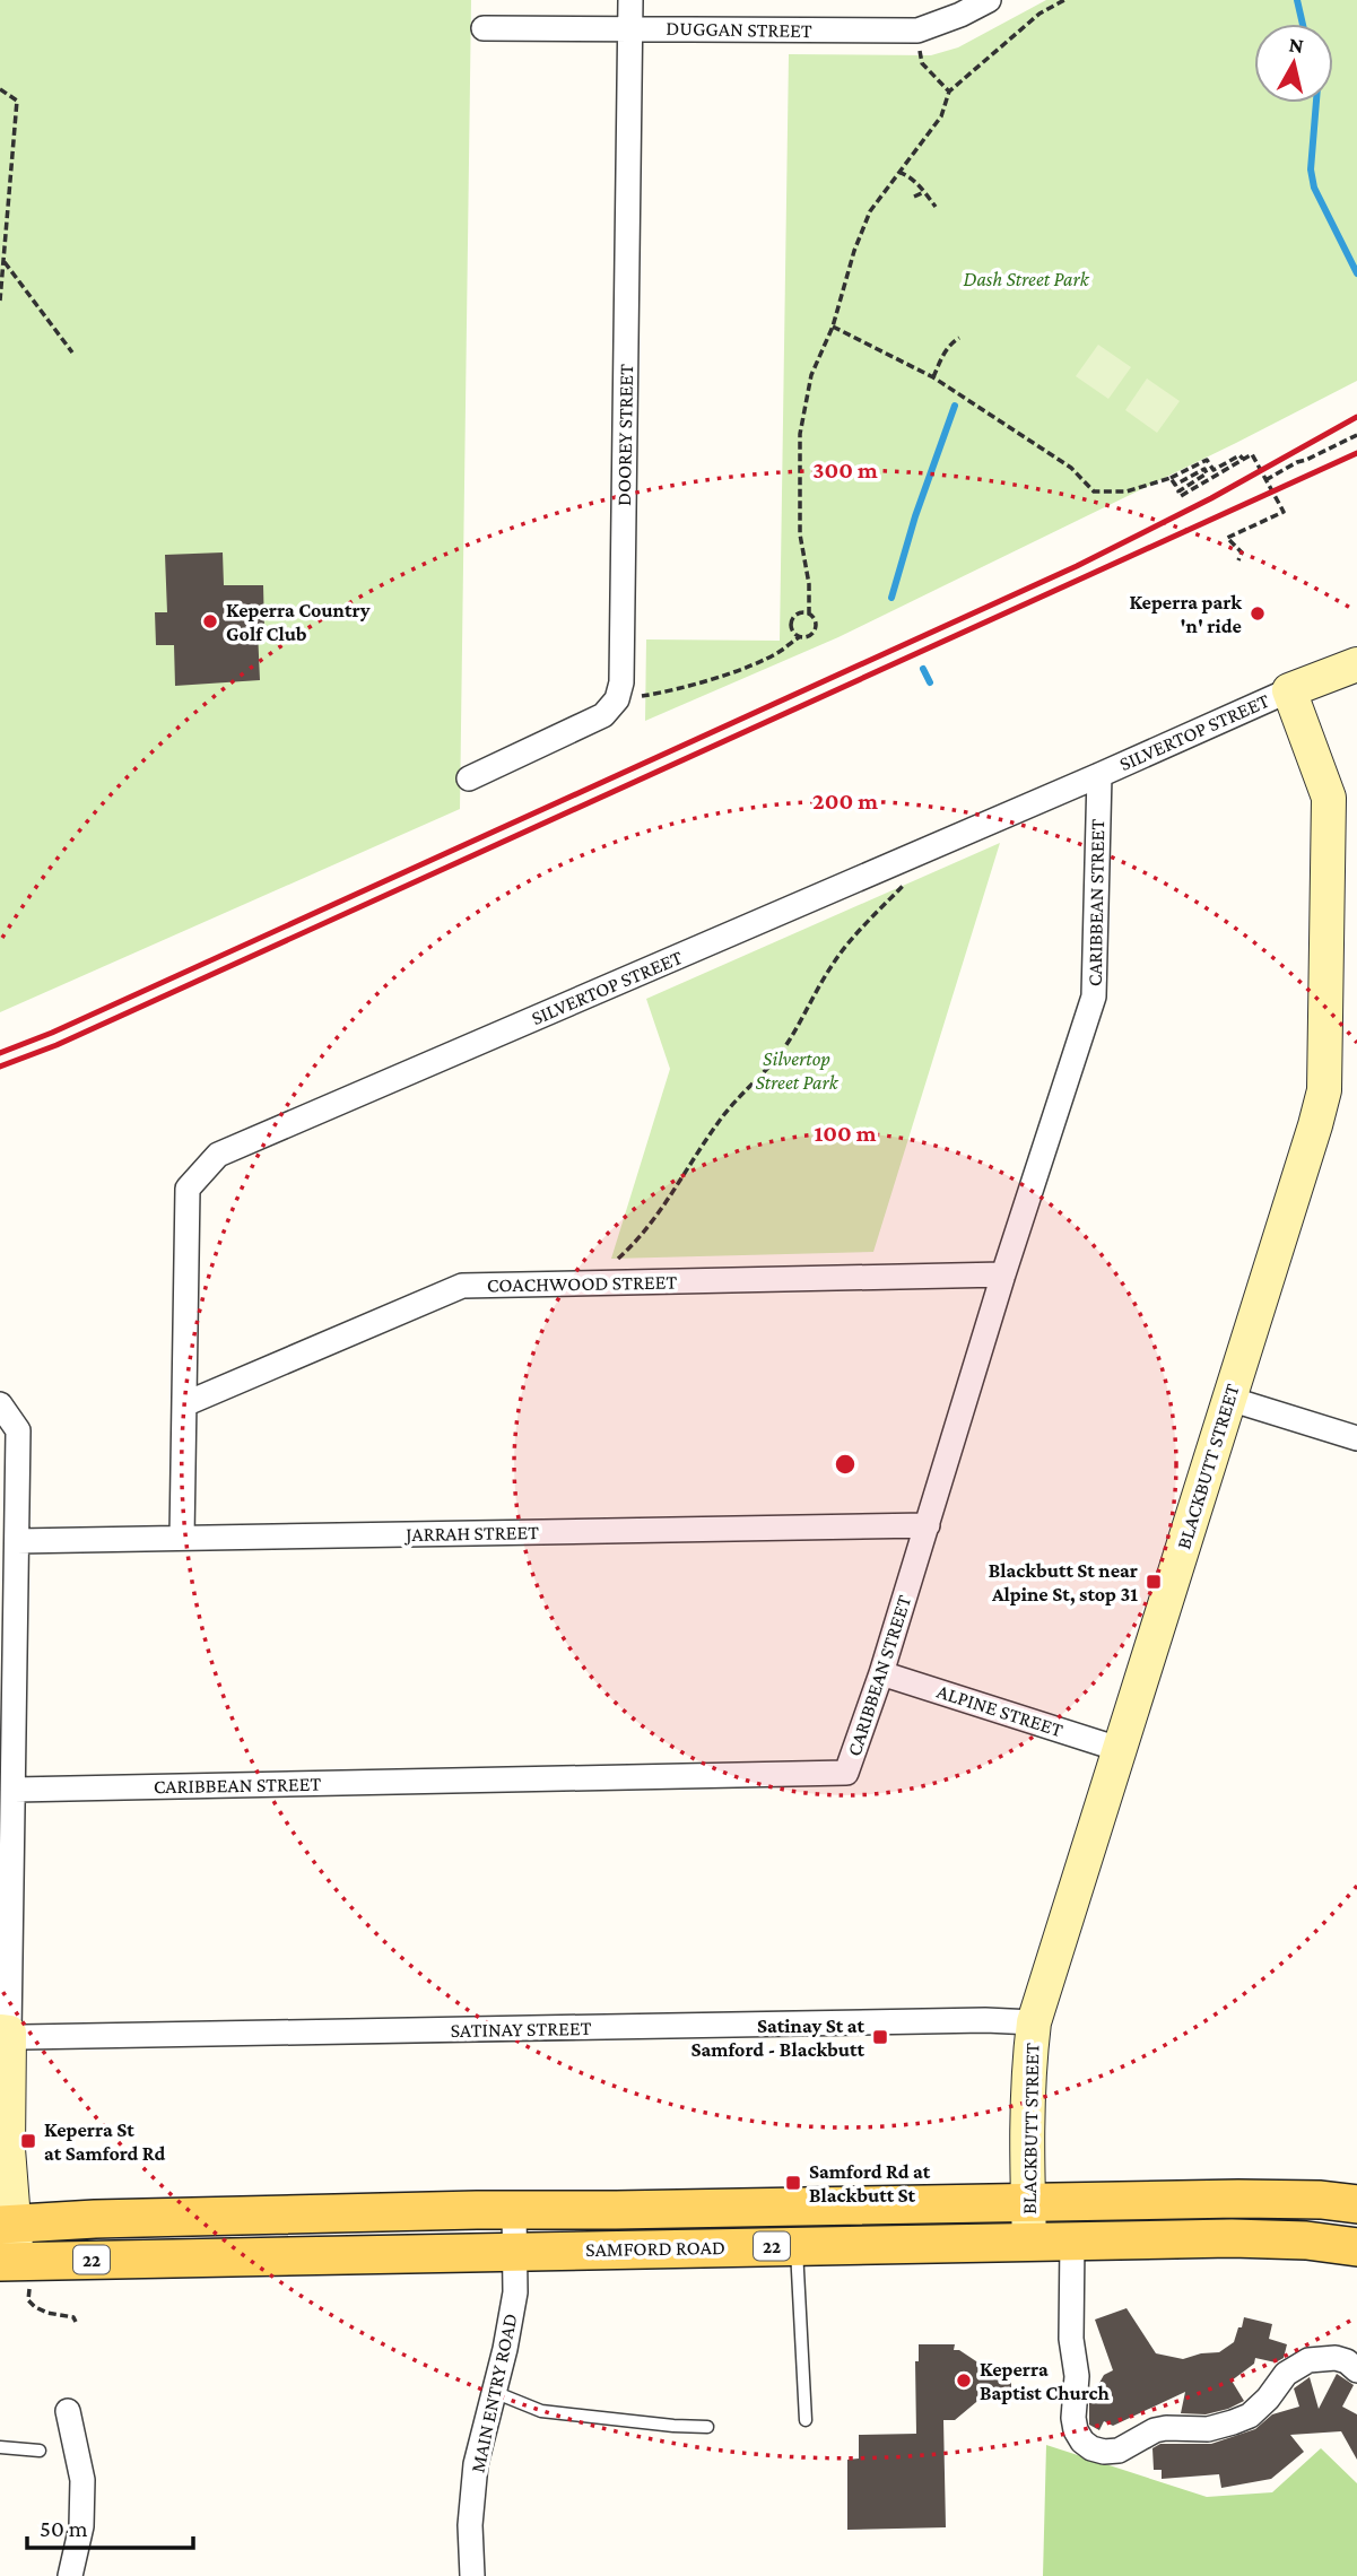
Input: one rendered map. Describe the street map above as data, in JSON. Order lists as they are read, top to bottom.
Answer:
{
  "streets": {
    "main road": ["22", "SAMFORD ROAD"],
    "street": [
      "DUGGAN STREET",
      "DOOREY STREET",
      "SILVERTOP STREET",
      "CARIBBEAN STREET",
      "COACHWOOD STREET",
      "BLACKBUTT STREET",
      "JARRAH STREET",
      "ALPINE STREET",
      "SATINAY STREET",
      "MAIN ENTRY ROAD"
    ]
  },
  "crossings": [
    ["DUGGAN STREET", "DOOREY STREET"],
    ["SILVERTOP STREET", "CARIBBEAN STREET"],
    ["SILVERTOP STREET", "COACHWOOD STREET"],
    ["SILVERTOP STREET", "BLACKBUTT STREET"],
    ["SILVERTOP STREET", "JARRAH STREET"],
    ["CARIBBEAN STREET", "COACHWOOD STREET"],
    ["CARIBBEAN STREET", "JARRAH STREET"],
    ["CARIBBEAN STREET", "ALPINE STREET"],
    ["BLACKBUTT STREET", "ALPINE STREET"],
    ["BLACKBUTT STREET", "SATINAY STREET"],
    ["BLACKBUTT STREET", "SAMFORD ROAD"],
    ["SAMFORD ROAD", "MAIN ENTRY ROAD"]
  ],
  "parks": ["Dash Street Park", "Silvertop Street Park"],
  "places": {
    "other": ["Keperra park 'n' ride", "Keperra Country Golf Club", "Keperra Baptist Church"],
    "transit": [
      "Blackbutt St near Alpine St, stop 31",
      "Satinay St at Samford - Blackbutt",
      "Keperra St at Samford Rd",
      "Samford Rd at Blackbutt St"
    ]
  },
  "scale_bar": "50 m",
  "north": "top",
  "rings": ["300 m", "200 m", "100 m"]
}
